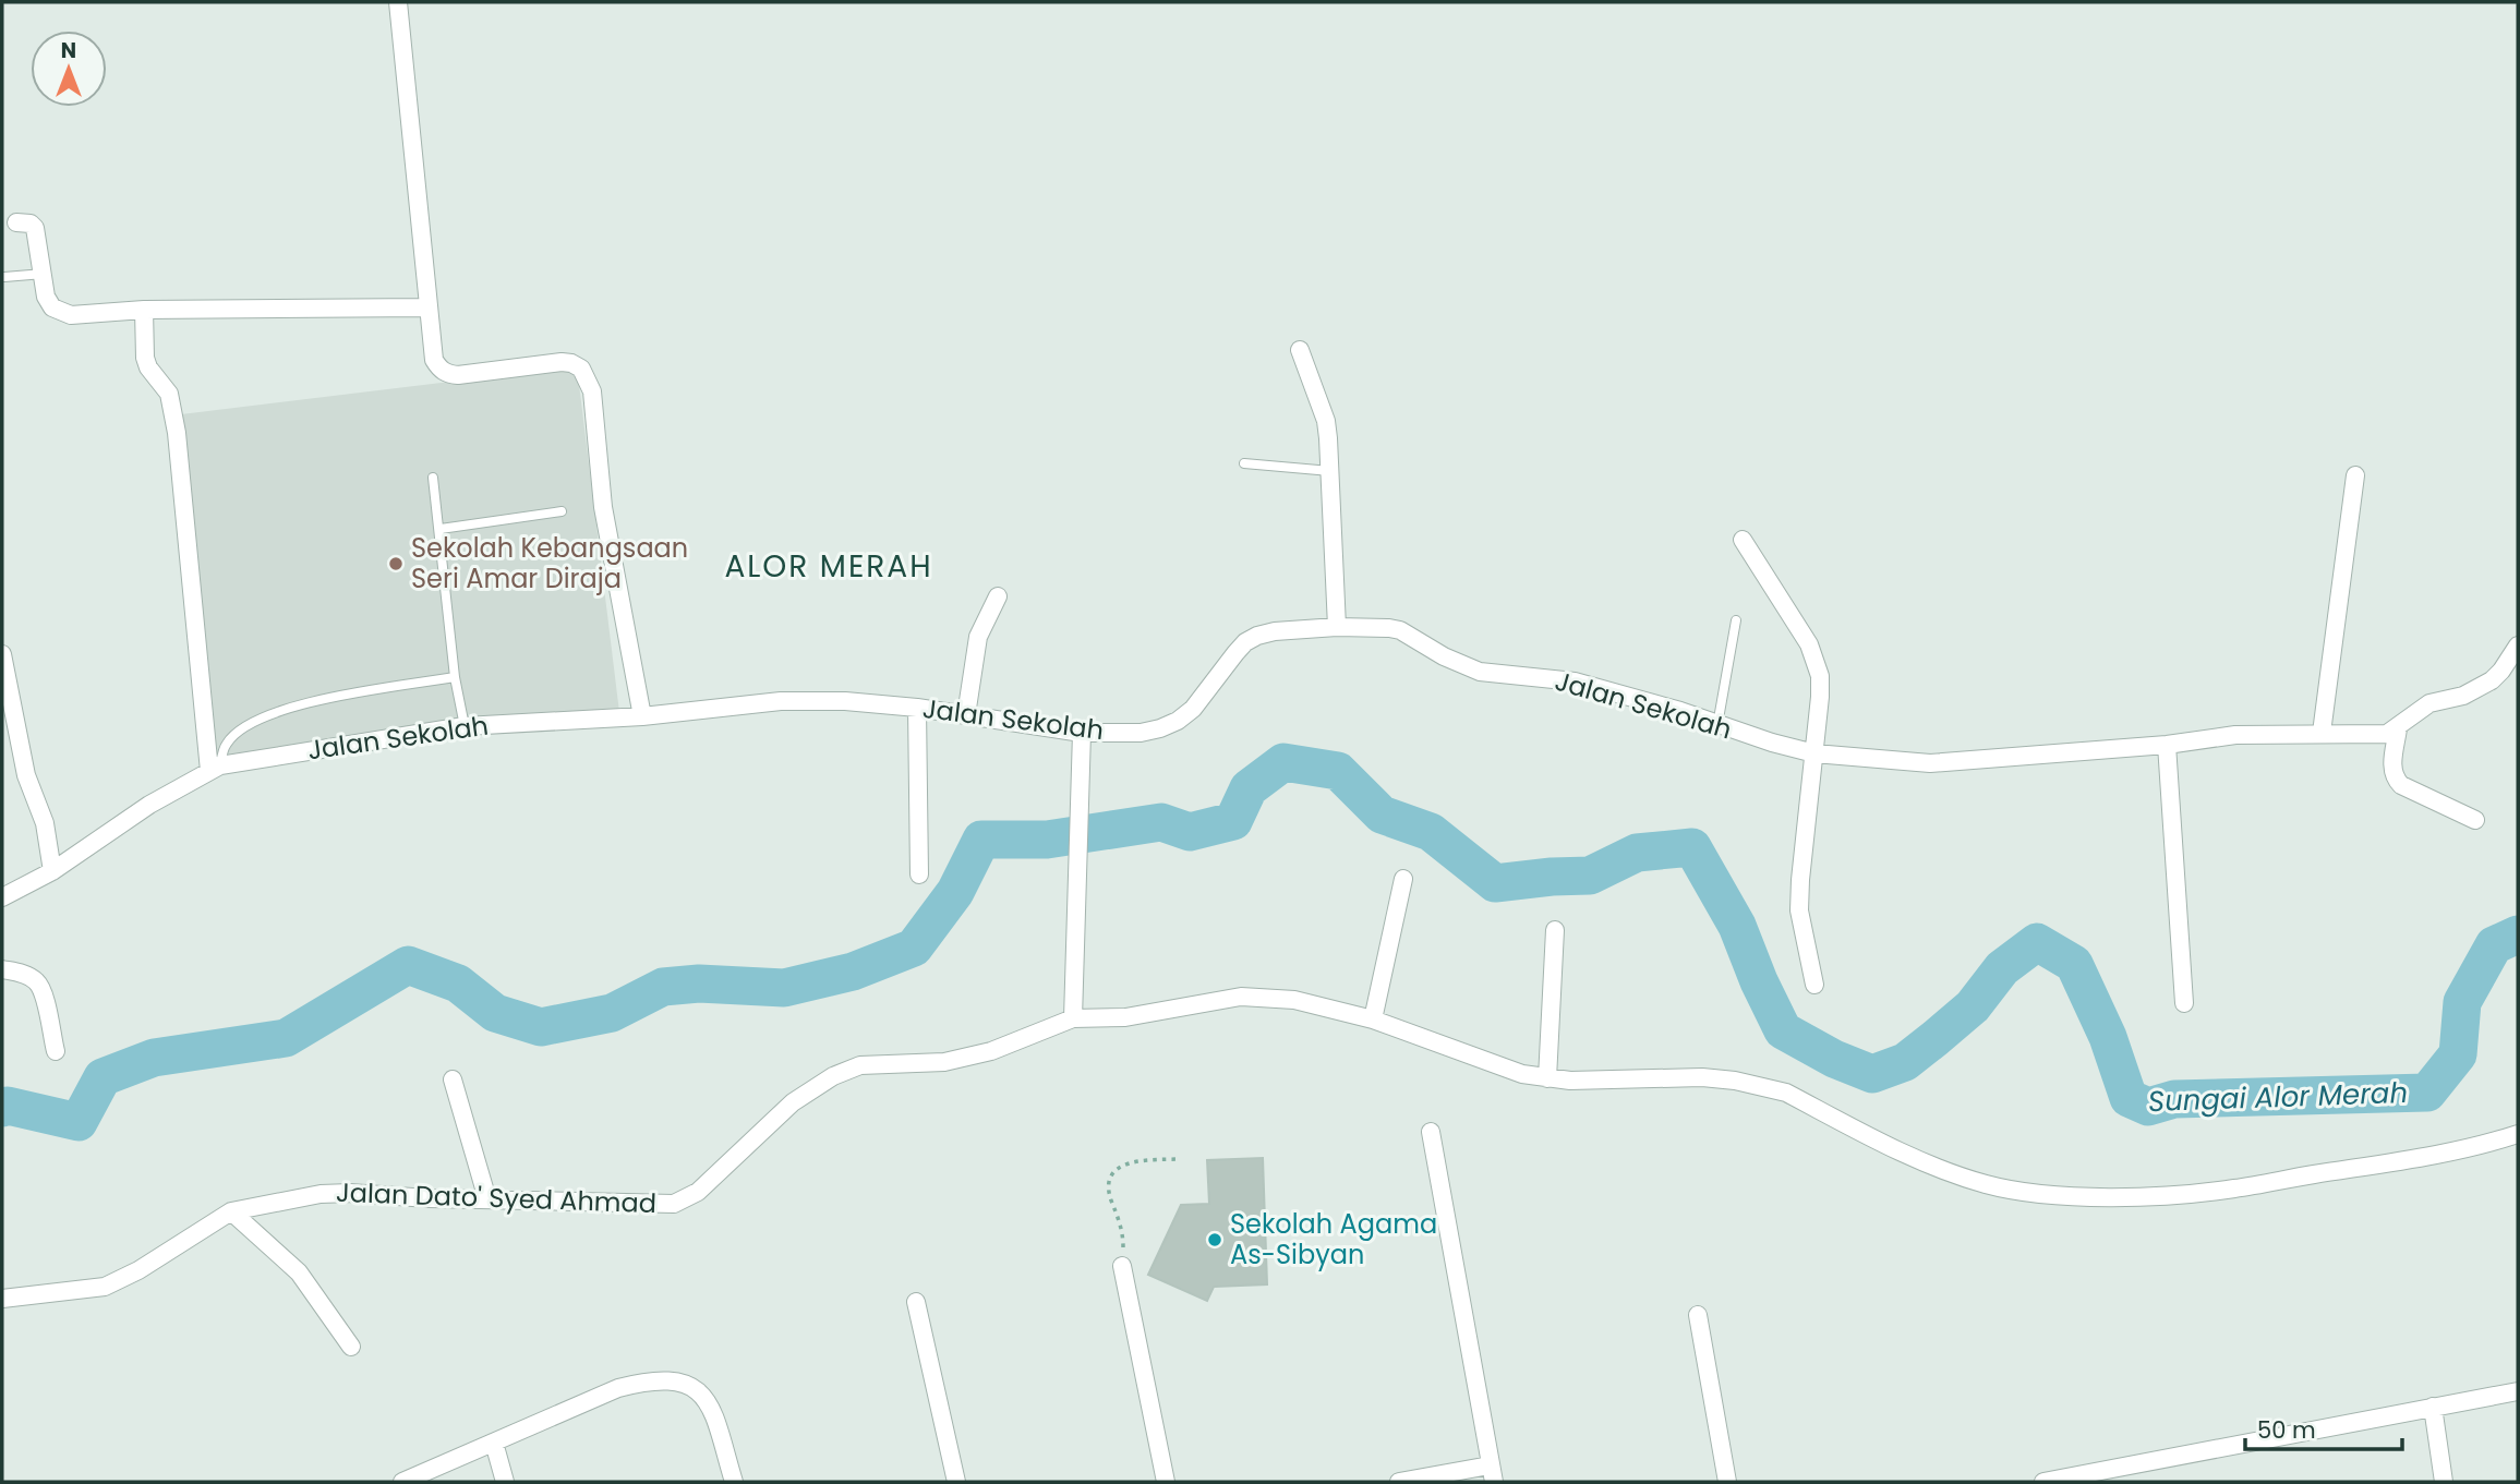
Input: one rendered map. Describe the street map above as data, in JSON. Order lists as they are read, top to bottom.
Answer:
{
  "streets": {
    "street": ["Jalan Sekolah", "Jalan Dato' Syed Ahmad"]
  },
  "districts": ["ALOR MERAH"],
  "water": ["Sungai Alor Merah"],
  "places": ["Sekolah Kebangsaan Seri Amar Diraja", "Sekolah Agama As-Sibyan"],
  "scale_bar": "50 m",
  "north": "top"
}
